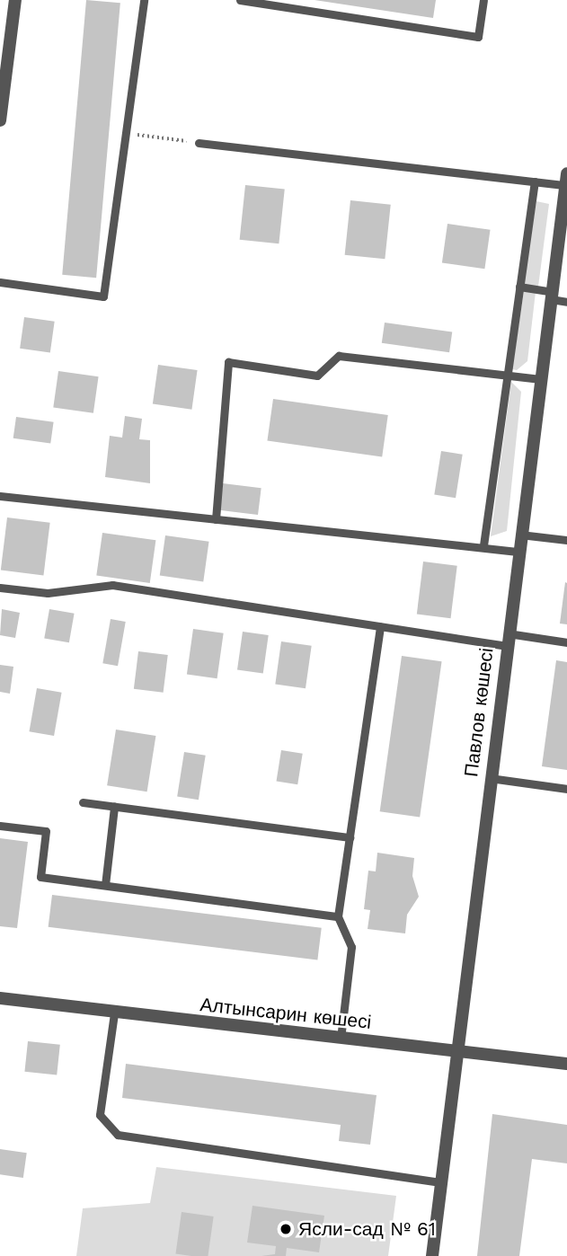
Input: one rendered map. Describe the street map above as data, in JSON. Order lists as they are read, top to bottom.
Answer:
{
  "streets": {
    "street": ["Павлов көшесі", "Алтынсарин көшесі"]
  },
  "crossings": [
    ["Павлов көшесі", "Алтынсарин көшесі"]
  ],
  "places": ["Ясли-сад № 61"]
}
